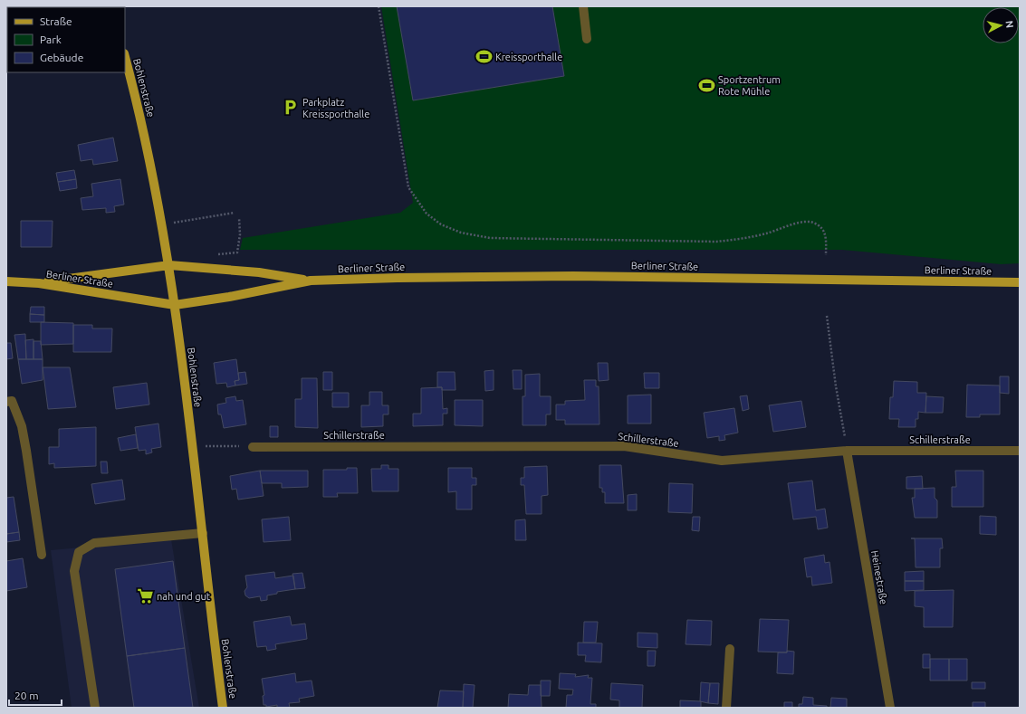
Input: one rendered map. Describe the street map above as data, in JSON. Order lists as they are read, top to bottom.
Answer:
{
  "streets": {
    "main road": ["Bohlenstraße", "Berliner Straße"],
    "street": ["Schillerstraße", "Heinestraße"]
  },
  "crossings": [
    ["Bohlenstraße", "Berliner Straße"],
    ["Schillerstraße", "Heinestraße"]
  ],
  "places": {
    "sports": ["Kreissporthalle", "Sportzentrum Rote Mühle"],
    "parking": ["Parkplatz Kreissporthalle"],
    "supermarket": ["nah und gut"]
  },
  "legend": ["Straße", "Park", "Gebäude"],
  "scale_bar": "20 m",
  "north": "right"
}
